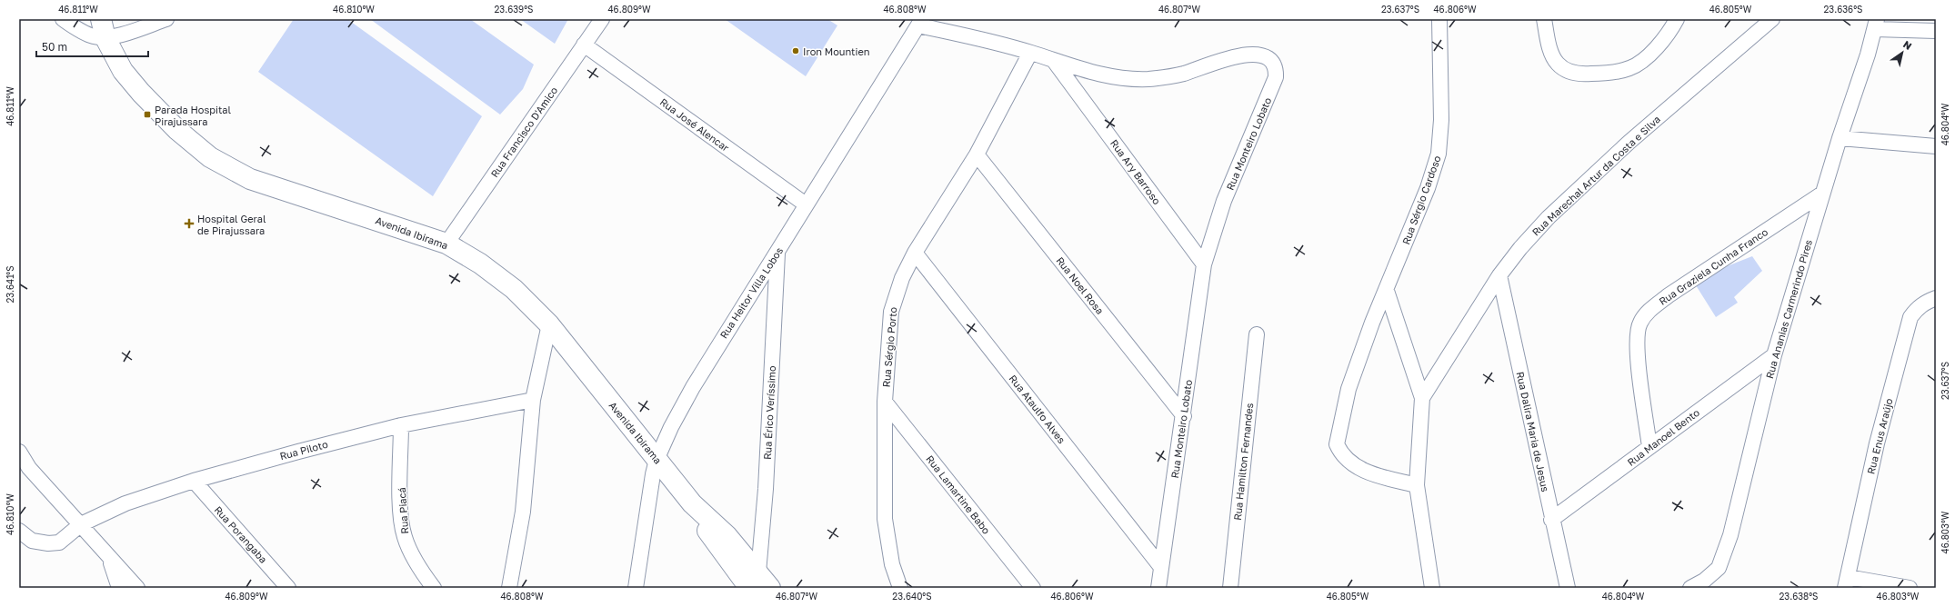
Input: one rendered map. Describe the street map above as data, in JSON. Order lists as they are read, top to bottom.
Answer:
{
  "streets": {
    "main road": ["Avenida Ibirama"],
    "street": [
      "Rua José Alencar",
      "Rua Francisco D'Amico",
      "Rua Monteiro Lobato",
      "Rua Ary Barroso",
      "Rua Marechal Artur da Costa e Silva",
      "Rua Sérgio Cardoso",
      "Rua Graziela Cunha Franco",
      "Rua Noel Rosa",
      "Rua Heitor Villa Lobos",
      "Rua Ananias Carmerindo Pires",
      "Rua Sérgio Porto",
      "Rua Ataulfo Alves",
      "Rua Érico Veríssimo",
      "Rua Dalira Maria de Jesus",
      "Rua Enus Araújo",
      "Rua Manoel Bento",
      "Rua Piloto",
      "Rua Hamilton Fernandes",
      "Rua Lamartine Babo",
      "Rua Piacá",
      "Rua Porangaba"
    ]
  },
  "crossings": [
    ["Rua José Alencar", "Rua Francisco D'Amico"],
    ["Rua José Alencar", "Rua Heitor Villa Lobos"],
    ["Rua Francisco D'Amico", "Avenida Ibirama"],
    ["Rua Monteiro Lobato", "Rua Ary Barroso"],
    ["Rua Monteiro Lobato", "Rua Noel Rosa"],
    ["Rua Monteiro Lobato", "Rua Heitor Villa Lobos"],
    ["Rua Monteiro Lobato", "Rua Sérgio Porto"],
    ["Rua Monteiro Lobato", "Rua Ataulfo Alves"],
    ["Rua Marechal Artur da Costa e Silva", "Rua Sérgio Cardoso"],
    ["Rua Marechal Artur da Costa e Silva", "Rua Dalira Maria de Jesus"],
    ["Avenida Ibirama", "Rua Heitor Villa Lobos"],
    ["Avenida Ibirama", "Rua Érico Veríssimo"],
    ["Rua Graziela Cunha Franco", "Rua Ananias Carmerindo Pires"],
    ["Rua Graziela Cunha Franco", "Rua Manoel Bento"],
    ["Rua Noel Rosa", "Rua Sérgio Porto"],
    ["Rua Heitor Villa Lobos", "Rua Érico Veríssimo"],
    ["Rua Ananias Carmerindo Pires", "Rua Manoel Bento"],
    ["Rua Sérgio Porto", "Rua Ataulfo Alves"],
    ["Rua Sérgio Porto", "Rua Lamartine Babo"],
    ["Rua Dalira Maria de Jesus", "Rua Manoel Bento"],
    ["Rua Piloto", "Rua Piacá"],
    ["Rua Piloto", "Rua Porangaba"]
  ],
  "places": {
    "other": ["Iron Mountien"],
    "transit": ["Parada Hospital Pirajussara"],
    "health": ["Hospital Geral de Pirajussara"]
  },
  "scale_bar": "50 m",
  "north": "top right",
  "coordinates": [
    "46.811°W",
    "46.810°W",
    "23.639°S",
    "46.809°W",
    "46.808°W",
    "46.807°W",
    "23.637°S",
    "46.806°W",
    "46.805°W",
    "23.636°S",
    "46.804°W",
    "23.641°S",
    "46.803°W",
    "23.640°S",
    "23.638°S"
  ]
}
